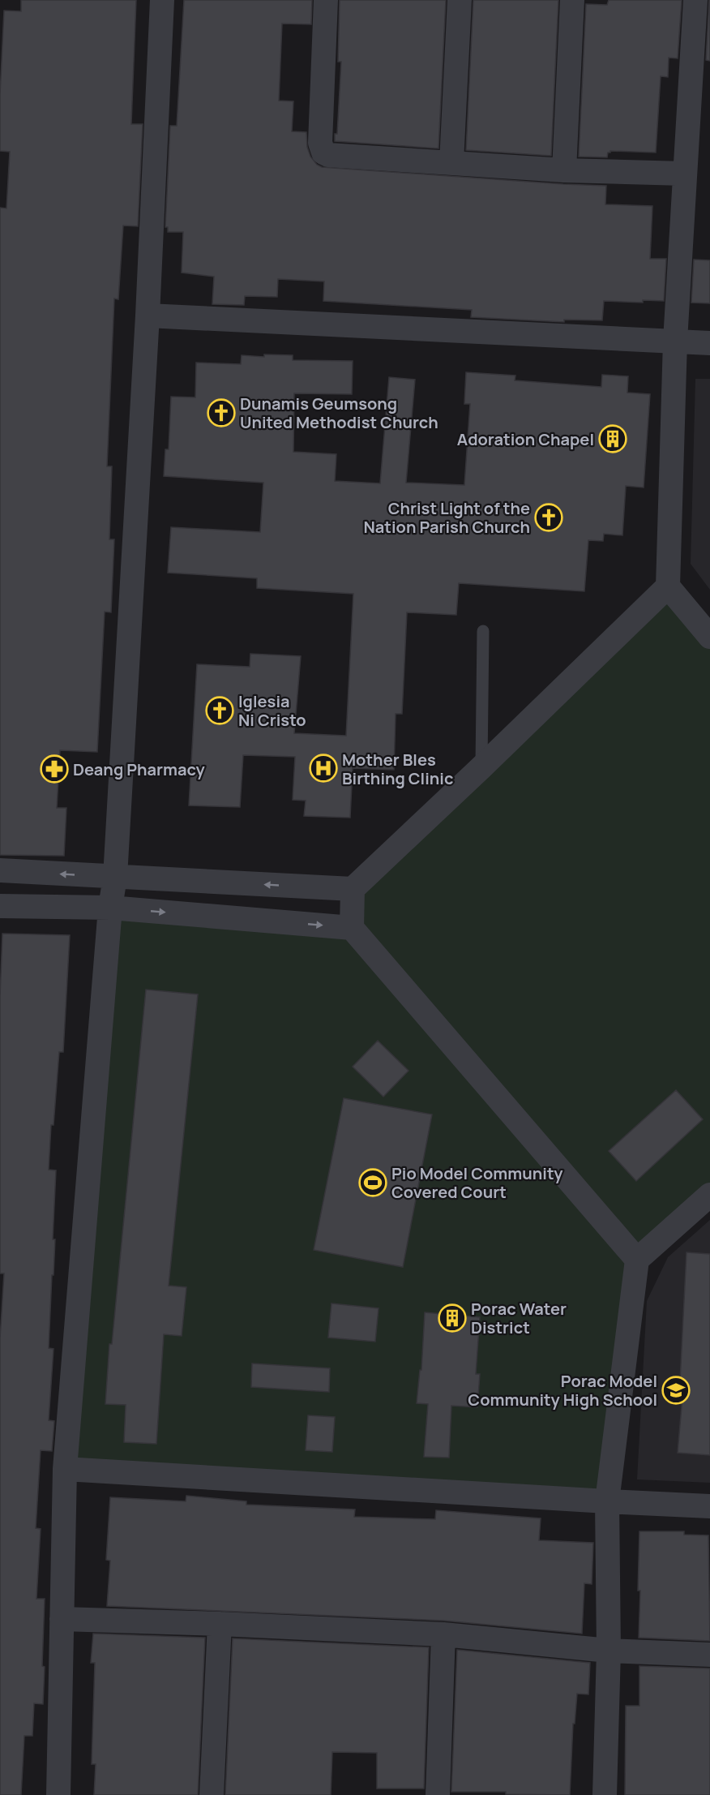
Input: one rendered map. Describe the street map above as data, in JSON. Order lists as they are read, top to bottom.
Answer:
{
  "places": {
    "church": ["Dunamis Geumsong United Methodist Church", "Christ Light of the Nation Parish Church", "Iglesia Ni Cristo"],
    "building": ["Adoration Chapel", "Porac Water District"],
    "hospital": ["Mother Bles Birthing Clinic"],
    "pharmacy": ["Deang Pharmacy"],
    "sports": ["Pio Model Community Covered Court"],
    "school or university": ["Porac Model Community High School"]
  }
}
